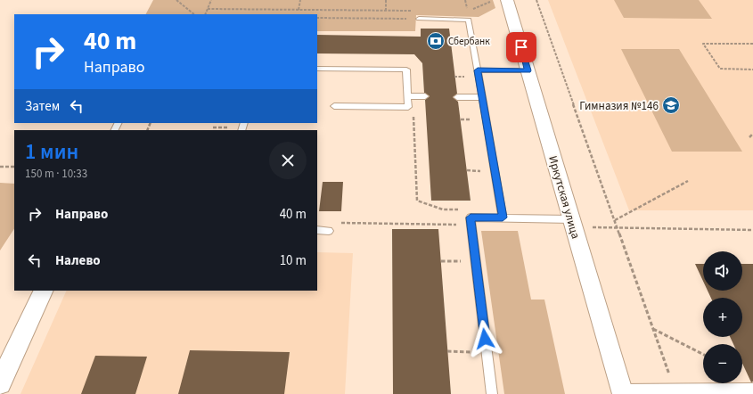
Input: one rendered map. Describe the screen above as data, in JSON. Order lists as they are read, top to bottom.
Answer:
{
  "streets": {
    "street": ["Иркутская улица"]
  },
  "places": {
    "bank": ["Сбербанк"],
    "school or university": ["Гимназия №146"]
  },
  "page": {
    "turn": ["40 m", "Направо"],
    "then": "Затем",
    "heading": ["1 мин", "150 m · 10:33"],
    "list": [
      {
        "name": "Направо",
        "value": "40 m"
      },
      {
        "name": "Налево",
        "value": "10 m"
      }
    ],
    "map_buttons": ["+", "−"]
  }
}
